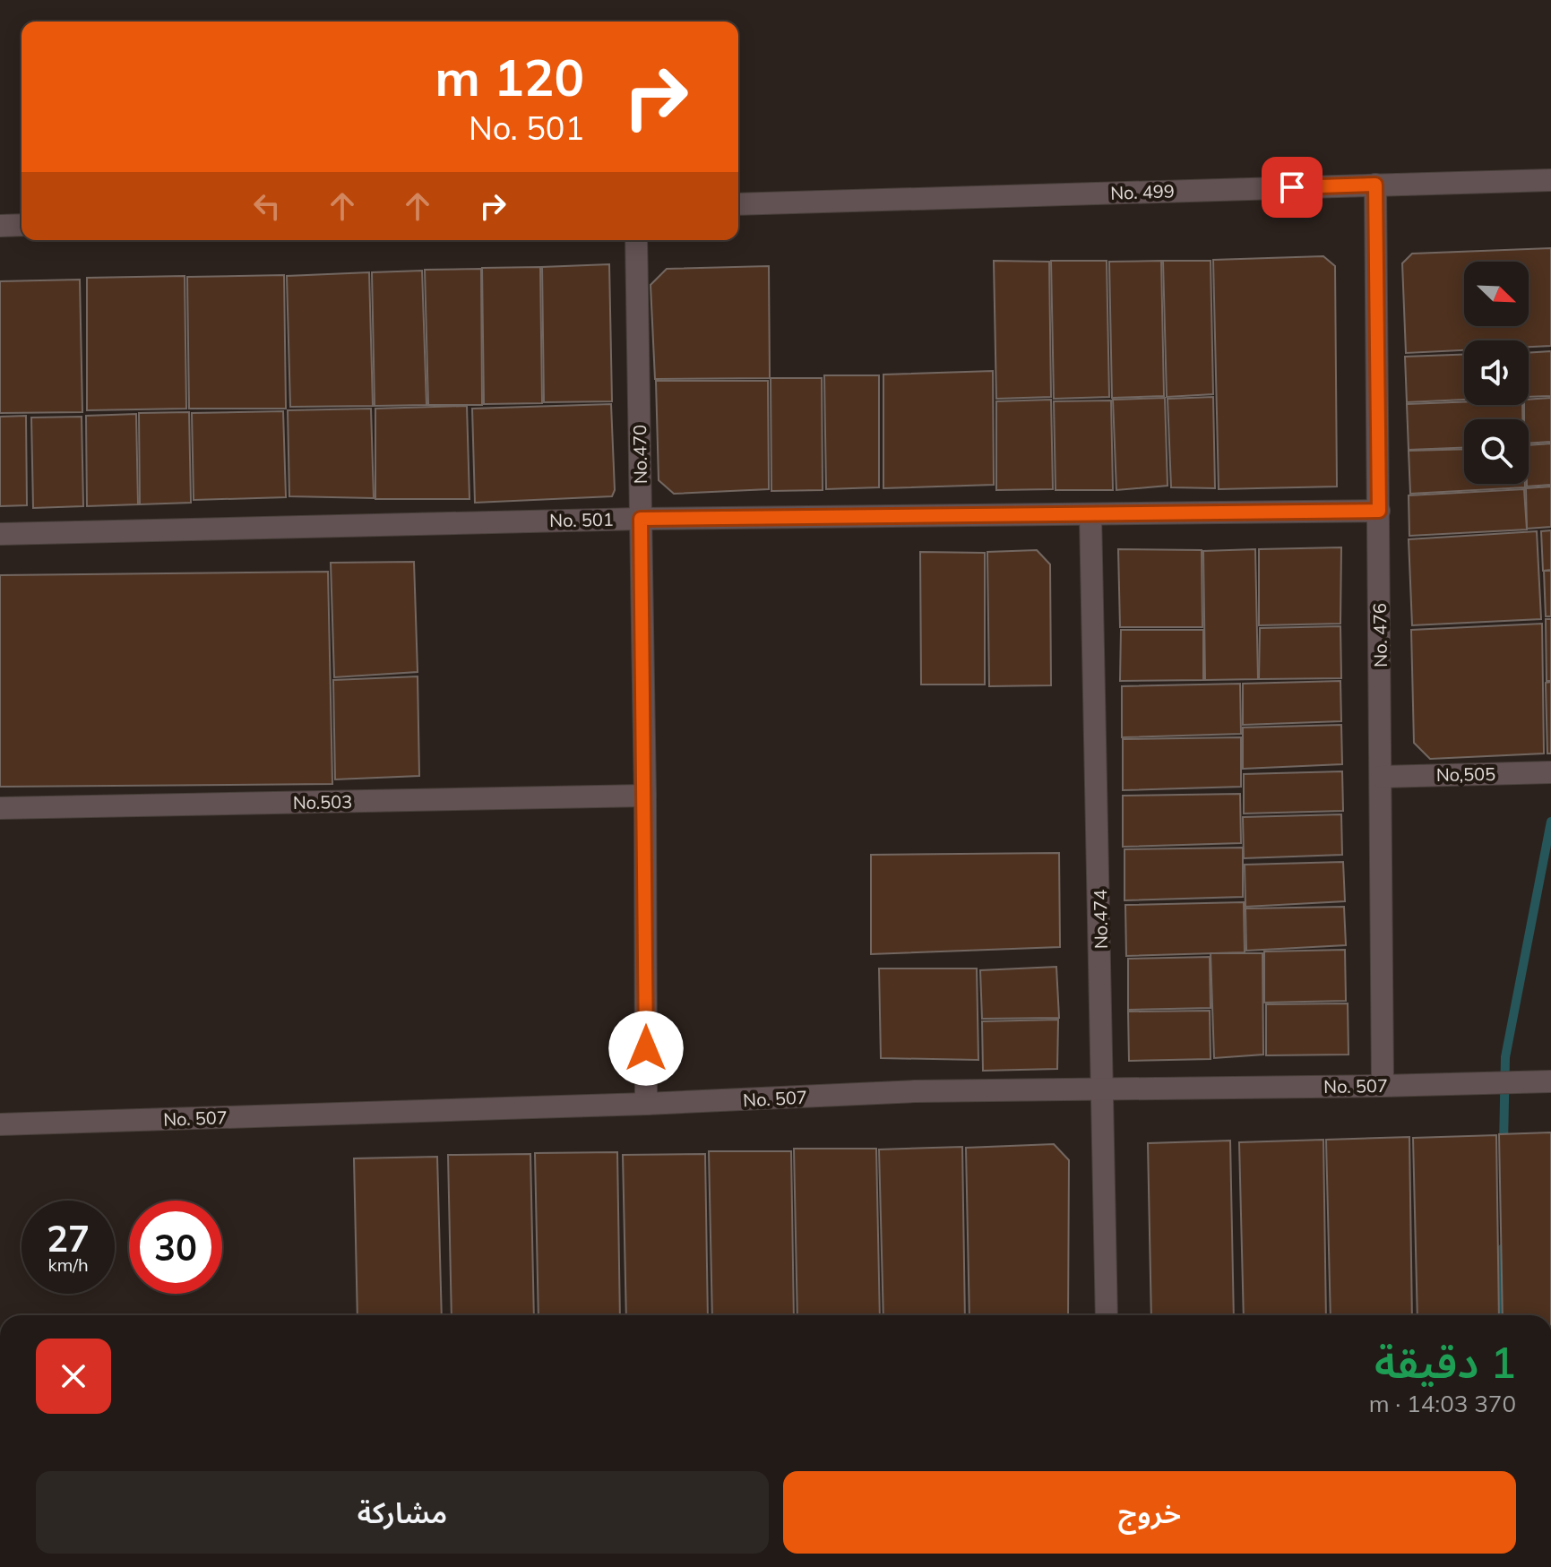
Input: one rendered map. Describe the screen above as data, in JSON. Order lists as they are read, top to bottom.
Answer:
{
  "streets": {
    "street": [
      "No. 499",
      "No.470",
      "No. 501",
      "No. 476",
      "No,505",
      "No.503",
      "No.474",
      "No. 507"
    ]
  },
  "crossings": [
    ["No. 499", "No. 476"],
    ["No.470", "No. 501"],
    ["No.470", "No.503"],
    ["No.470", "No. 507"],
    ["No. 501", "No. 476"],
    ["No. 501", "No.474"],
    ["No. 476", "No,505"],
    ["No. 476", "No. 507"],
    ["No.474", "No. 507"]
  ],
  "north": "bottom right",
  "page": {
    "turn": ["120 m", "No. 501"],
    "speed": "27 km/h",
    "limit": "30",
    "heading": ["1 دقيقة", "370 m · 14:03"],
    "buttons": ["خروج", "مشاركة"]
  }
}
